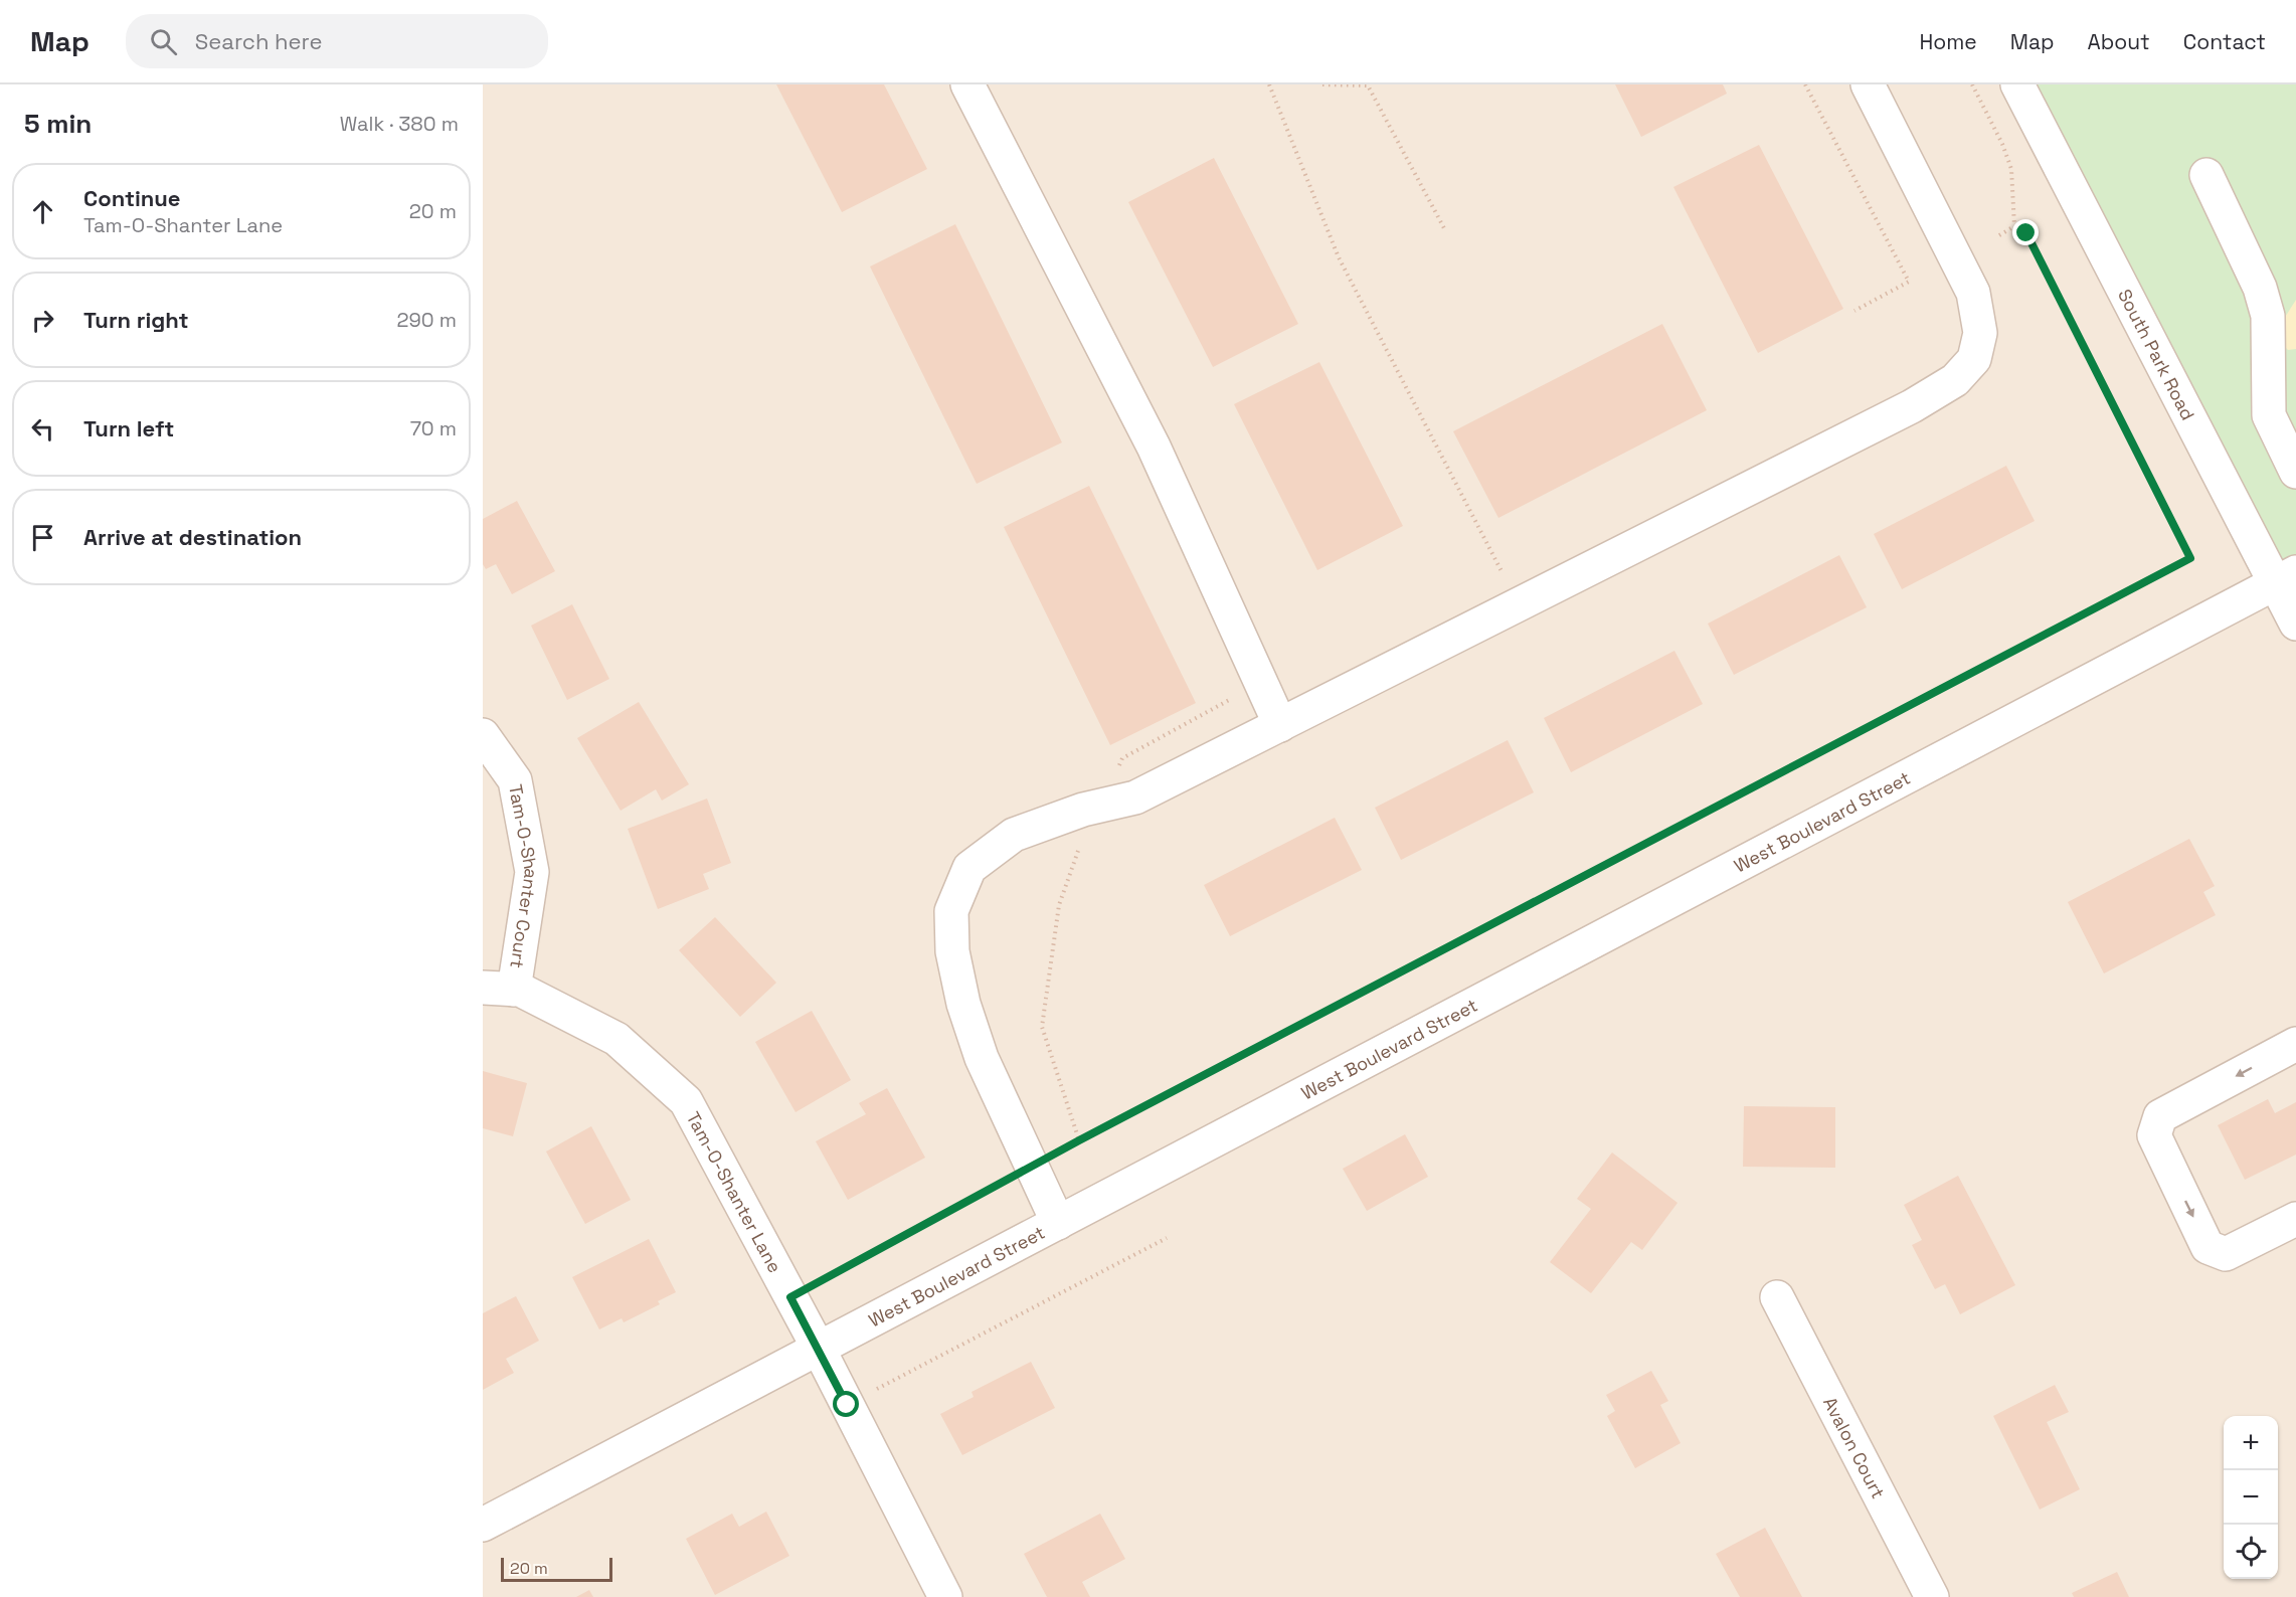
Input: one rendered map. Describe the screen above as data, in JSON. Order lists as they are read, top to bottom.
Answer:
{
  "streets": {
    "street": [
      "South Park Road",
      "West Boulevard Street",
      "Tam-O-Shanter Court",
      "Tam-O-Shanter Lane",
      "Avalon Court"
    ]
  },
  "crossings": [
    ["South Park Road", "West Boulevard Street"],
    ["West Boulevard Street", "Tam-O-Shanter Lane"],
    ["Tam-O-Shanter Court", "Tam-O-Shanter Lane"]
  ],
  "scale_bar": "20 m",
  "page": {
    "header": "Map",
    "search": "Search here",
    "nav": [
      "Home",
      "Map",
      "About",
      "Contact"
    ],
    "heading": ["5 min", "Walk · 380 m"],
    "list": [
      ["Continue", "Tam-O-Shanter Lane", "20 m"],
      ["Turn right", "290 m"],
      ["Turn left", "70 m"],
      "Arrive at destination"
    ],
    "map_buttons": ["+", "−"],
    "scale": "20 m"
  }
}
